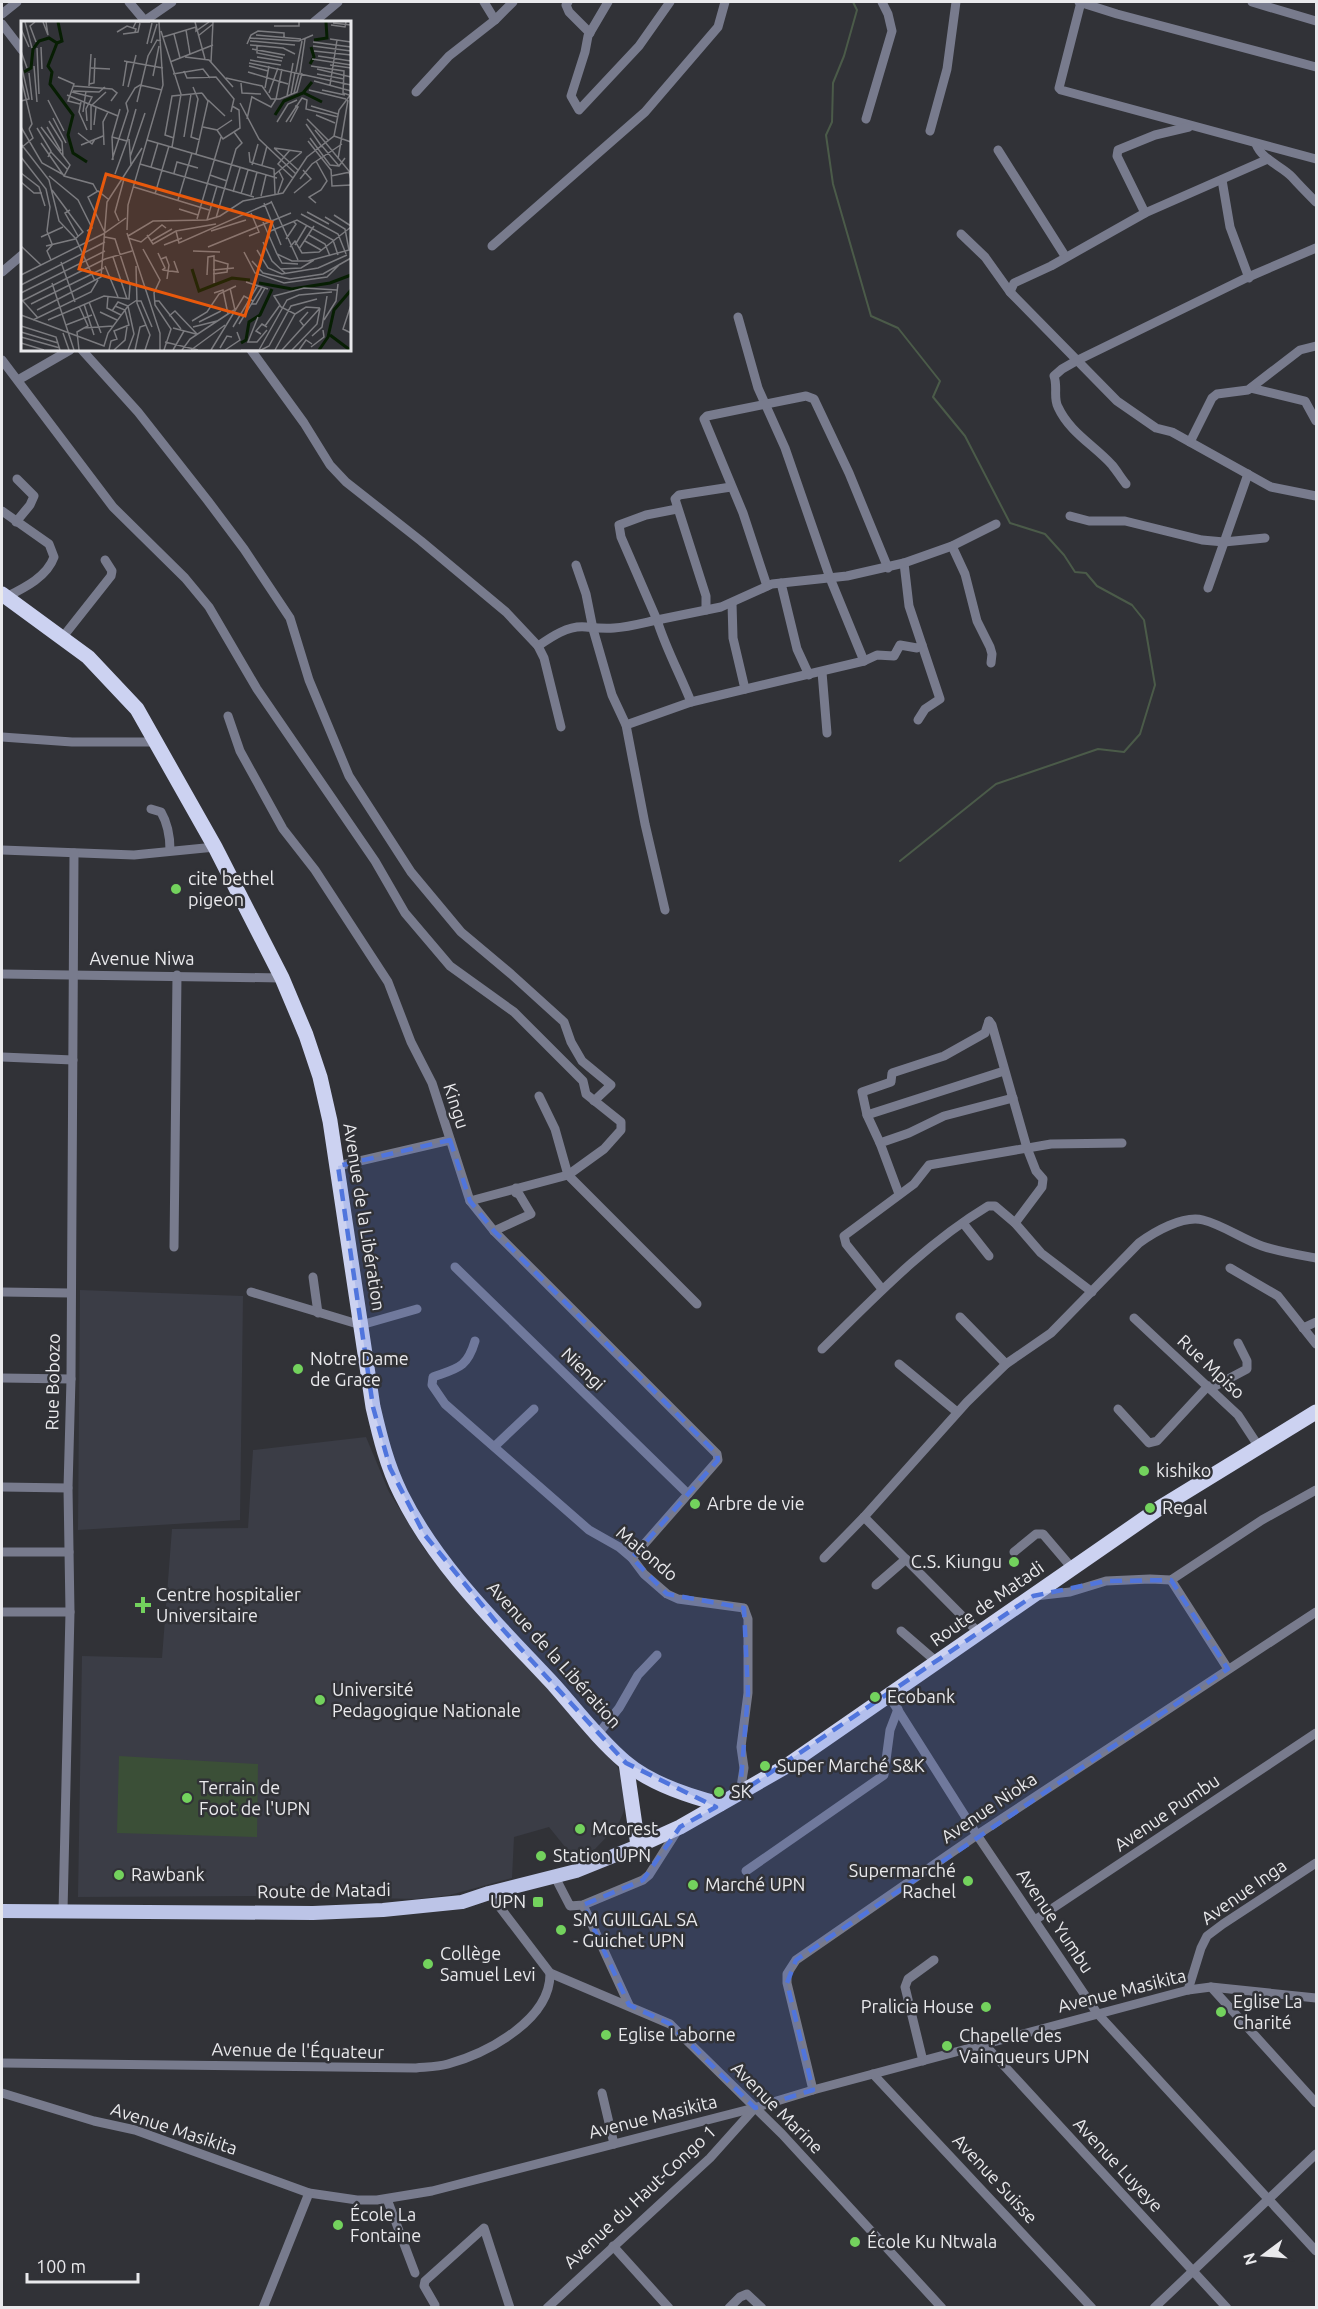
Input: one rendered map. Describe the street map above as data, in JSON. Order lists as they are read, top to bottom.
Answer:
{
  "streets": {
    "highway": ["Avenue de la Libération", "Route de Matadi"],
    "street": [
      "Avenue Niwa",
      "Kingu",
      "Rue Mpiso",
      "Niengi",
      "Rue Bobozo",
      "Matondo",
      "Avenue Nioka",
      "Avenue Pumbu",
      "Avenue Inga",
      "Avenue Yumbu",
      "Avenue Masikita",
      "Avenue de l'Équateur",
      "Avenue Marine",
      "Avenue Luyeye",
      "Avenue Suisse",
      "Avenue du Haut-Congo 1"
    ]
  },
  "crossings": [
    ["Avenue Niwa", "Avenue de la Libération"],
    ["Avenue Niwa", "Rue Bobozo"],
    ["Kingu", "Niengi"],
    ["Avenue de la Libération", "Route de Matadi"],
    ["Rue Mpiso", "Route de Matadi"],
    ["Rue Bobozo", "Route de Matadi"],
    ["Matondo", "Route de Matadi"],
    ["Route de Matadi", "Avenue Yumbu"],
    ["Avenue Nioka", "Avenue Yumbu"],
    ["Avenue Nioka", "Avenue Masikita"],
    ["Avenue Pumbu", "Avenue Yumbu"],
    ["Avenue Inga", "Avenue Masikita"],
    ["Avenue Yumbu", "Avenue Masikita"],
    ["Avenue Masikita", "Avenue Marine"],
    ["Avenue Masikita", "Avenue Luyeye"],
    ["Avenue Masikita", "Avenue Suisse"],
    ["Avenue Masikita", "Avenue du Haut-Congo 1"],
    ["Avenue de l'Équateur", "Avenue Marine"],
    ["Avenue Marine", "Avenue du Haut-Congo 1"]
  ],
  "places": {
    "other": [
      "cite bethel pigeon",
      "Notre Dame de Grace",
      "kishiko",
      "Arbre de vie",
      "Regal",
      "C.S. Kiungu",
      "Ecobank",
      "Université Pedagogique Nationale",
      "Super Marché S&K",
      "SK",
      "Terrain de Foot de l'UPN",
      "Mcorest",
      "Station UPN",
      "Rawbank",
      "Supermarché Rachel",
      "Marché UPN",
      "SM GUILGAL SA - Guichet UPN",
      "Collège Samuel Levi",
      "Pralicia House",
      "Eglise La Charité",
      "Eglise Laborne",
      "Chapelle des Vainqueurs UPN",
      "École La Fontaine",
      "École Ku Ntwala"
    ],
    "health": ["Centre hospitalier Universitaire"],
    "transit": ["UPN"]
  },
  "scale_bar": "100 m",
  "north": "left"
}
